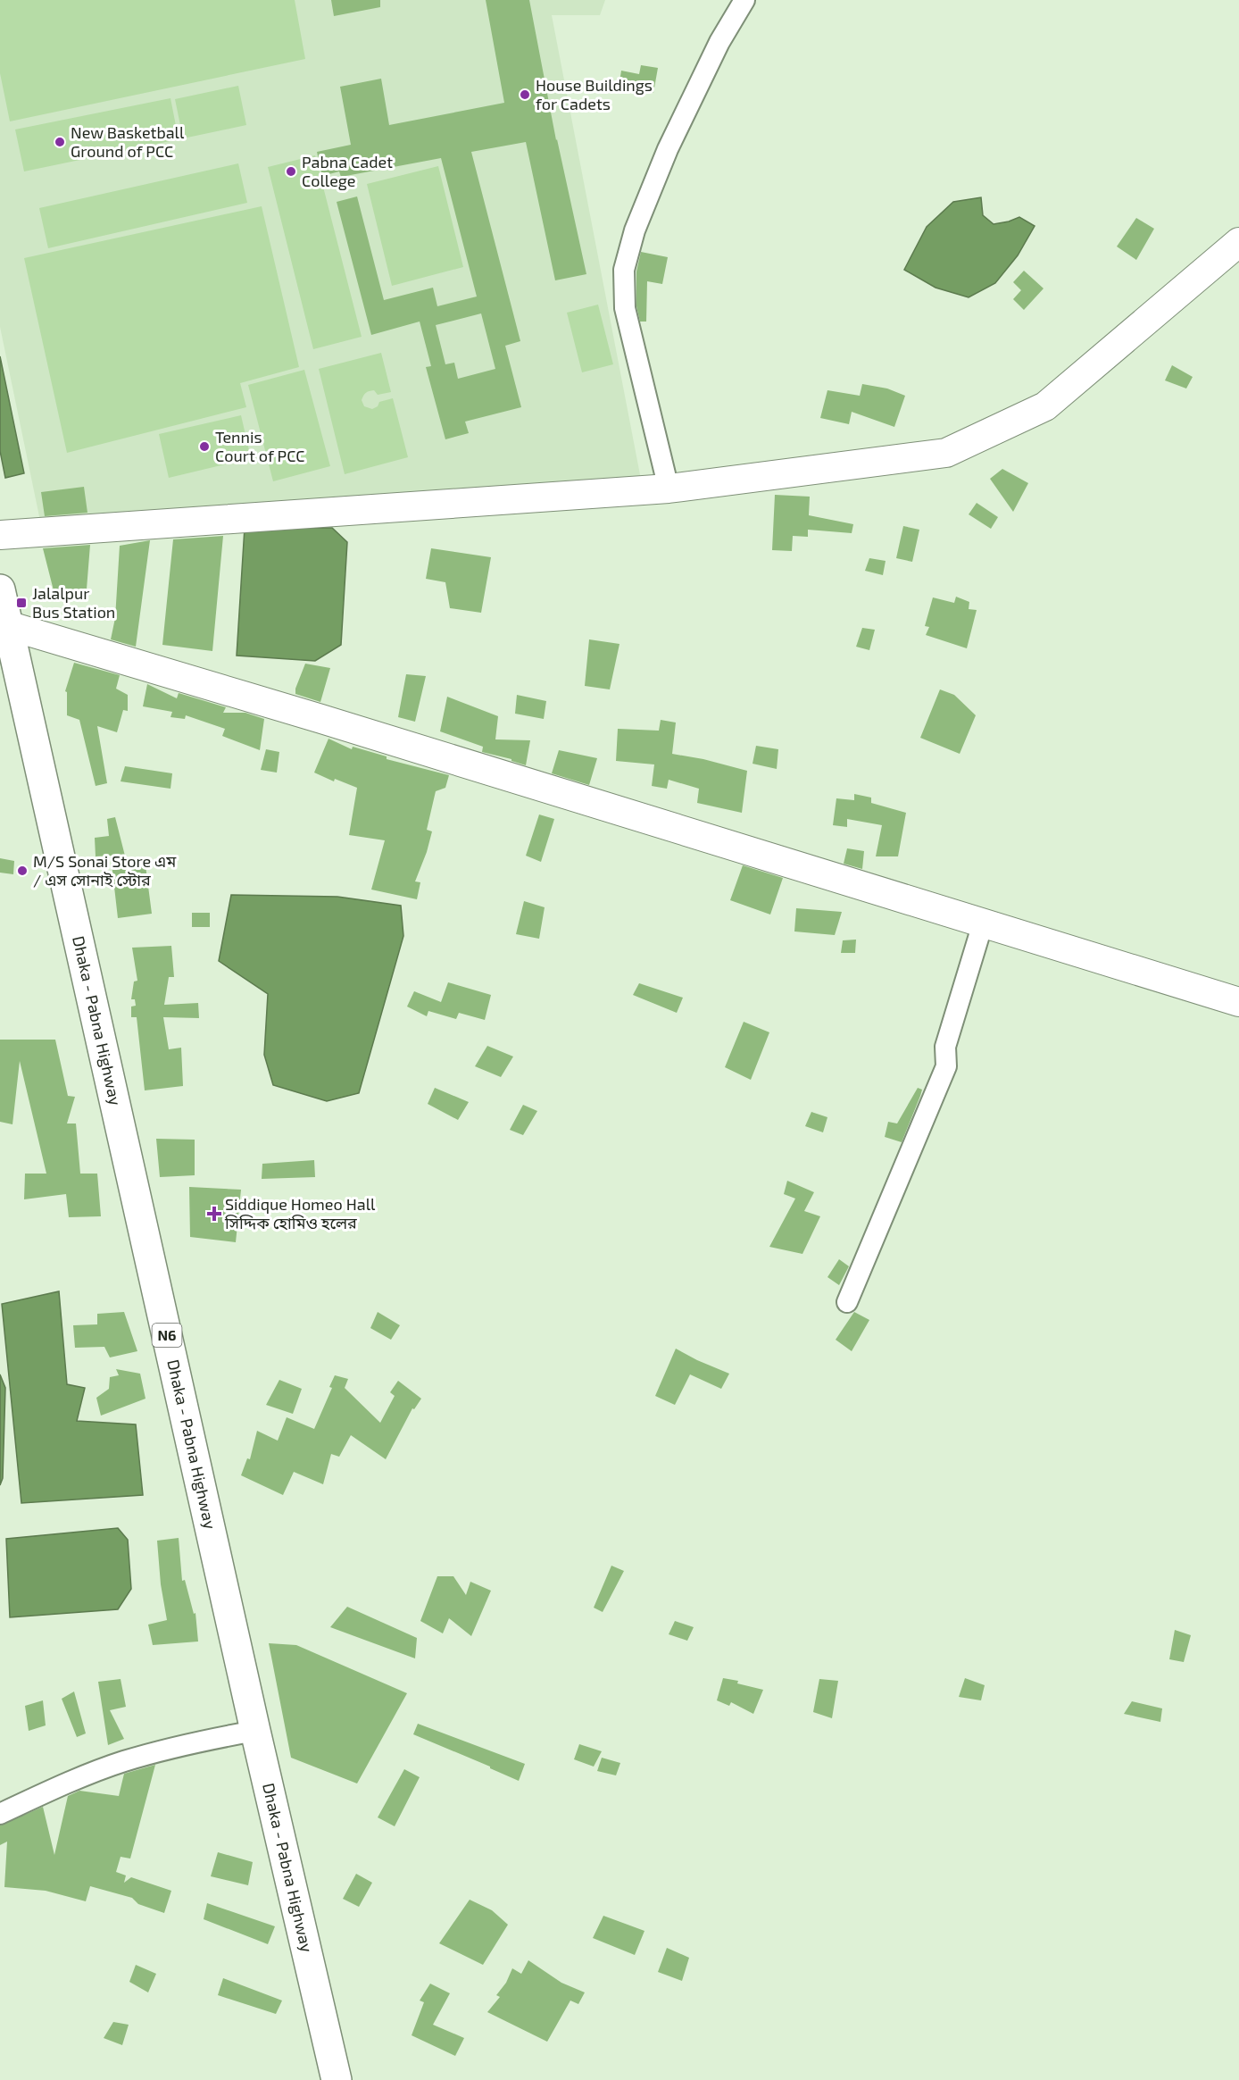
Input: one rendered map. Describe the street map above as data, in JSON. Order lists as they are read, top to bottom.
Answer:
{
  "streets": {
    "highway": ["Dhaka - Pabna Highway", "N6"]
  },
  "places": {
    "other": [
      "House Buildings for Cadets",
      "New Basketball Ground of PCC",
      "Pabna Cadet College",
      "Tennis Court of PCC",
      "M/S Sonai Store এম / এস সোনাই স্টোর"
    ],
    "transit": ["Jalalpur Bus Station"],
    "health": ["Siddique Homeo Hall সিদ্দিক হোমিও হলের"]
  }
}
